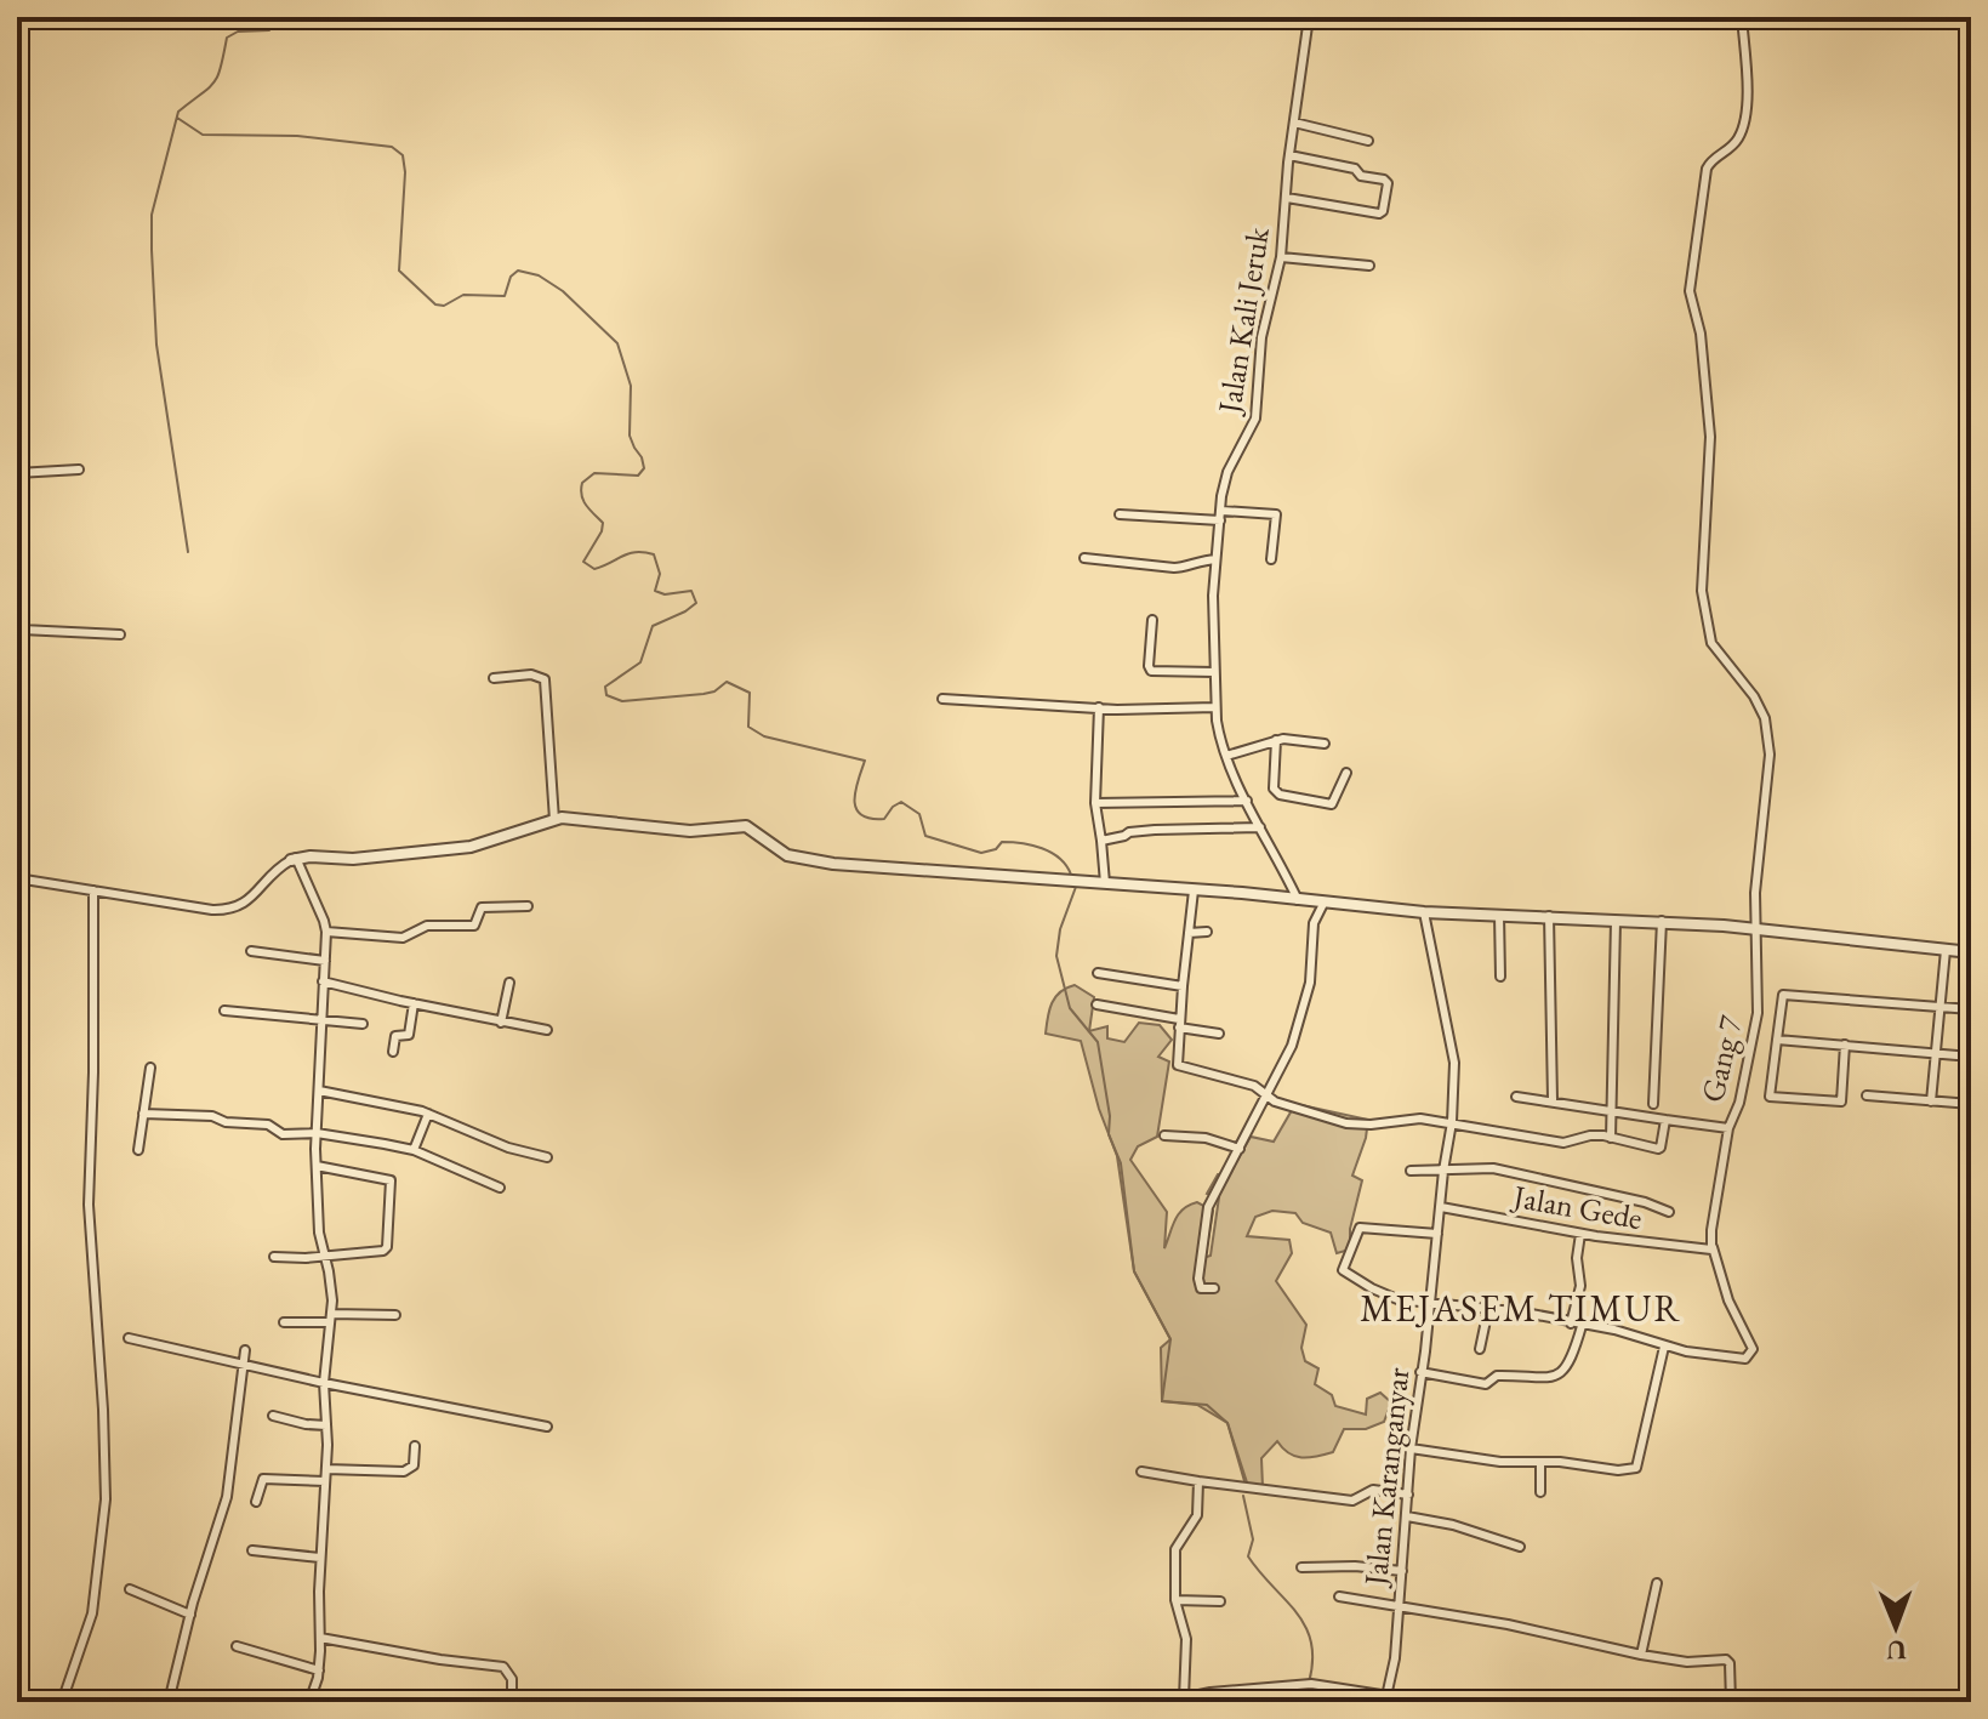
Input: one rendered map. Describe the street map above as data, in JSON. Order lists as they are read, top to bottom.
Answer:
{
  "streets": {
    "street": [
      "Jalan Kali Jeruk",
      "Gang 7",
      "Jalan Gede",
      "Jalan Karanganyar"
    ]
  },
  "crossings": [
    ["Gang 7", "Jalan Karanganyar"],
    ["Jalan Gede", "Jalan Karanganyar"]
  ],
  "districts": ["MEJASEM TIMUR"],
  "north": "bottom"
}
